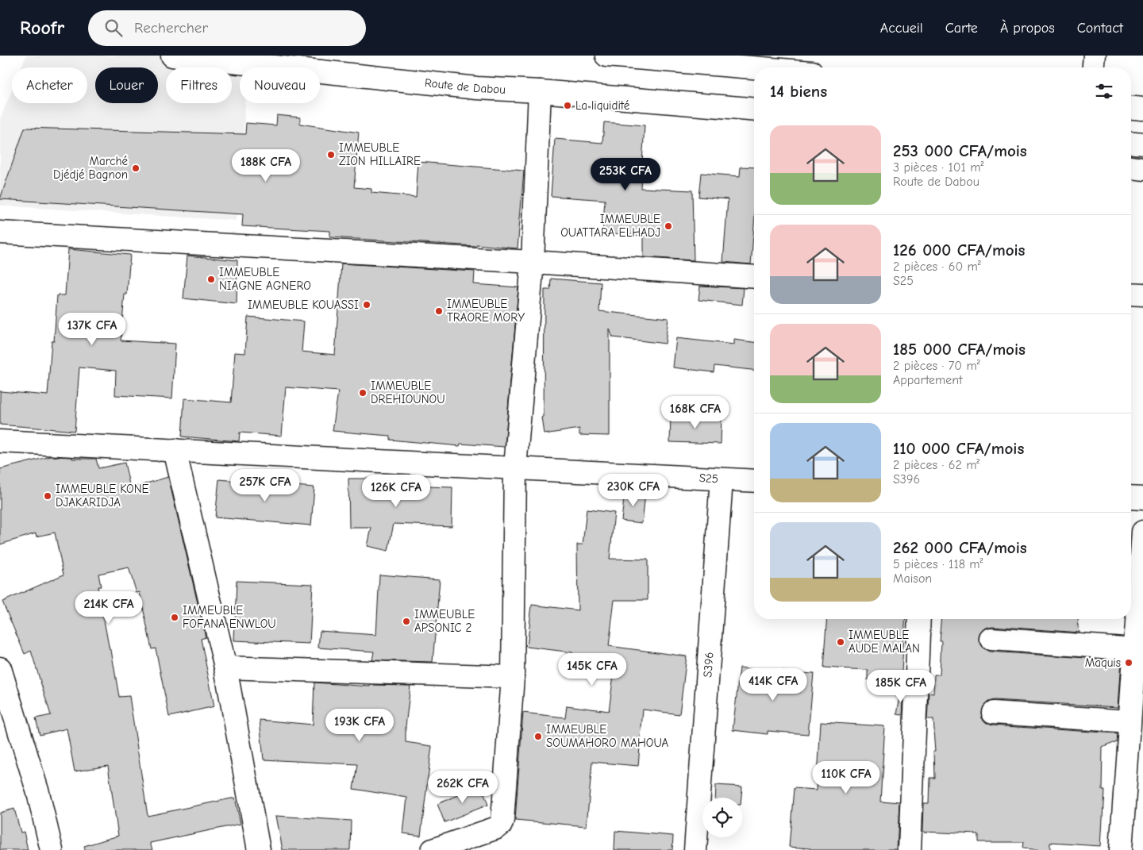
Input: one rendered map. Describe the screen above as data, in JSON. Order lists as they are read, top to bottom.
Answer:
{
  "streets": {
    "street": ["Route de Dabou", "S25", "S396"]
  },
  "crossings": [
    ["S25", "S396"]
  ],
  "places": [
    "La liquidité",
    "IMMEUBLE ZION HILLAIRE",
    "Marché Djédjé Bagnon",
    "IMMEUBLE OUATTARA ELHADJ",
    "IMMEUBLE NIAGNE AGNERO",
    "IMMEUBLE KOUASSI",
    "IMMEUBLE TRAORE MORY",
    "IMMEUBLE DREHIOUNOU",
    "IMMEUBLE KONE DJAKARIDJA",
    "IMMEUBLE FOFANA ENWLOU",
    "IMMEUBLE APSONIC 2",
    "IMMEUBLE AUDE MALAN",
    "Maquis",
    "IMMEUBLE SOUMAHORO MAHOUA"
  ],
  "page": {
    "header": "Roofr",
    "search": "Rechercher",
    "nav": [
      "Accueil",
      "Carte",
      "À propos",
      "Contact"
    ],
    "chip": [
      "Acheter",
      "Louer",
      "Filtres",
      "Nouveau"
    ],
    "heading": "14 biens",
    "list": [
      {
        "name": "253 000 CFA/mois",
        "note": "3 pièces · 101 m² · Route de Dabou"
      },
      {
        "name": "126 000 CFA/mois",
        "note": "2 pièces · 60 m² · S25"
      },
      {
        "name": "185 000 CFA/mois",
        "note": "2 pièces · 70 m² · Appartement"
      },
      {
        "name": "110 000 CFA/mois",
        "note": "2 pièces · 62 m² · S396"
      },
      {
        "name": "262 000 CFA/mois",
        "note": "5 pièces · 118 m² · Maison"
      }
    ],
    "price": [
      "188K CFA",
      "253K CFA",
      "137K CFA",
      "168K CFA",
      "257K CFA",
      "230K CFA",
      "126K CFA",
      "214K CFA",
      "145K CFA",
      "414K CFA",
      "185K CFA",
      "193K CFA",
      "110K CFA",
      "262K CFA"
    ]
  }
}
